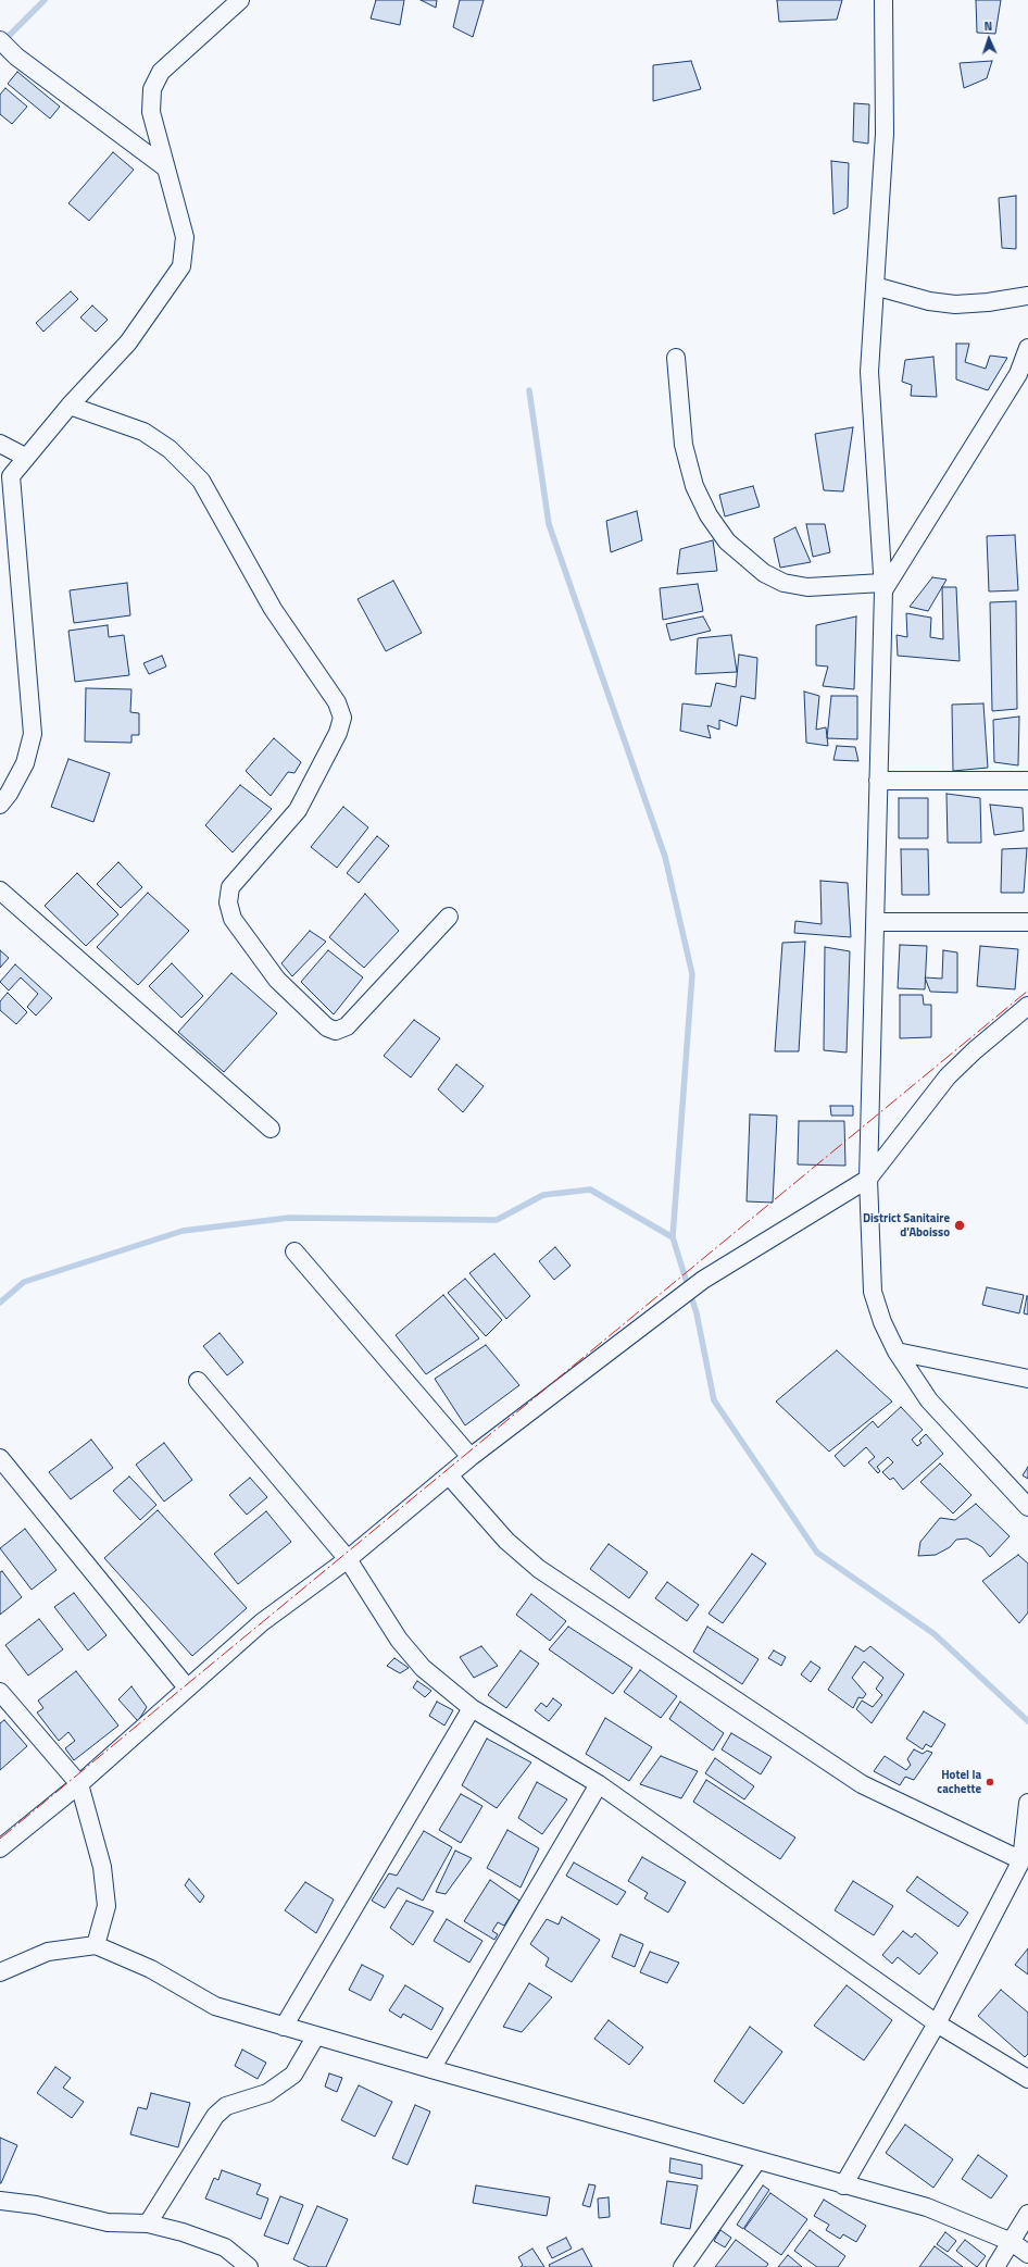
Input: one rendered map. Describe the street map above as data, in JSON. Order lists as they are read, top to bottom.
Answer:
{
  "places": ["District Sanitaire d'Aboisso", "Hotel la cachette"],
  "north": "top"
}
